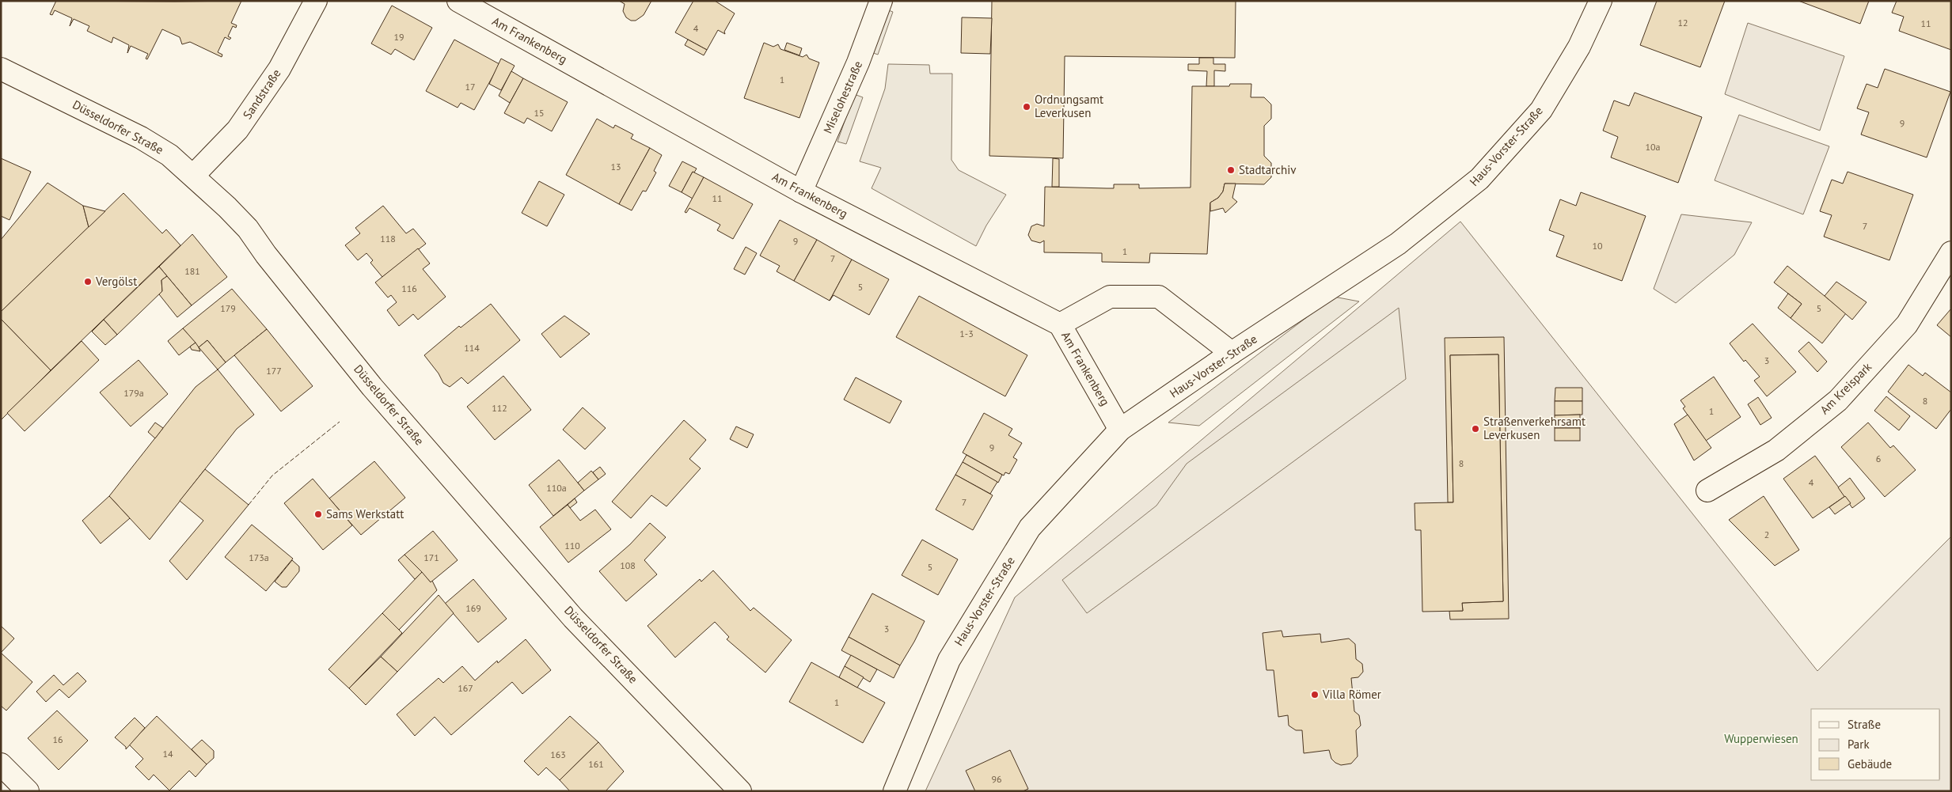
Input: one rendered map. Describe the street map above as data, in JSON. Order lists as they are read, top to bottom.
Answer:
{
  "streets": {
    "street": [
      "Am Frankenberg",
      "Sandstraße",
      "Miselohestraße",
      "Düsseldorfer Straße",
      "Haus-Vorster-Straße",
      "Am Kreispark"
    ]
  },
  "crossings": [
    ["Am Frankenberg", "Miselohestraße"],
    ["Am Frankenberg", "Haus-Vorster-Straße"],
    ["Sandstraße", "Düsseldorfer Straße"]
  ],
  "parks": ["Wupperwiesen"],
  "places": [
    "Ordnungsamt Leverkusen",
    "Stadtarchiv",
    "Vergölst",
    "Straßenverkehrsamt Leverkusen",
    "Sams Werkstatt",
    "Villa Römer"
  ],
  "house_numbers": [
    "12",
    "11",
    "4",
    "19",
    "1",
    "17",
    "15",
    "9",
    "10a",
    "13",
    "11",
    "7",
    "118",
    "9",
    "10",
    "1",
    "7",
    "181",
    "5",
    "116",
    "179",
    "5",
    "1-3",
    "114",
    "3",
    "177",
    "179a",
    "8",
    "112",
    "1",
    "9",
    "6",
    "8",
    "4",
    "110a",
    "7",
    "2",
    "110",
    "173a",
    "171",
    "108",
    "5",
    "169",
    "3",
    "167",
    "1",
    "16",
    "14",
    "163",
    "161",
    "96"
  ],
  "legend": ["Straße", "Park", "Gebäude"]
}
